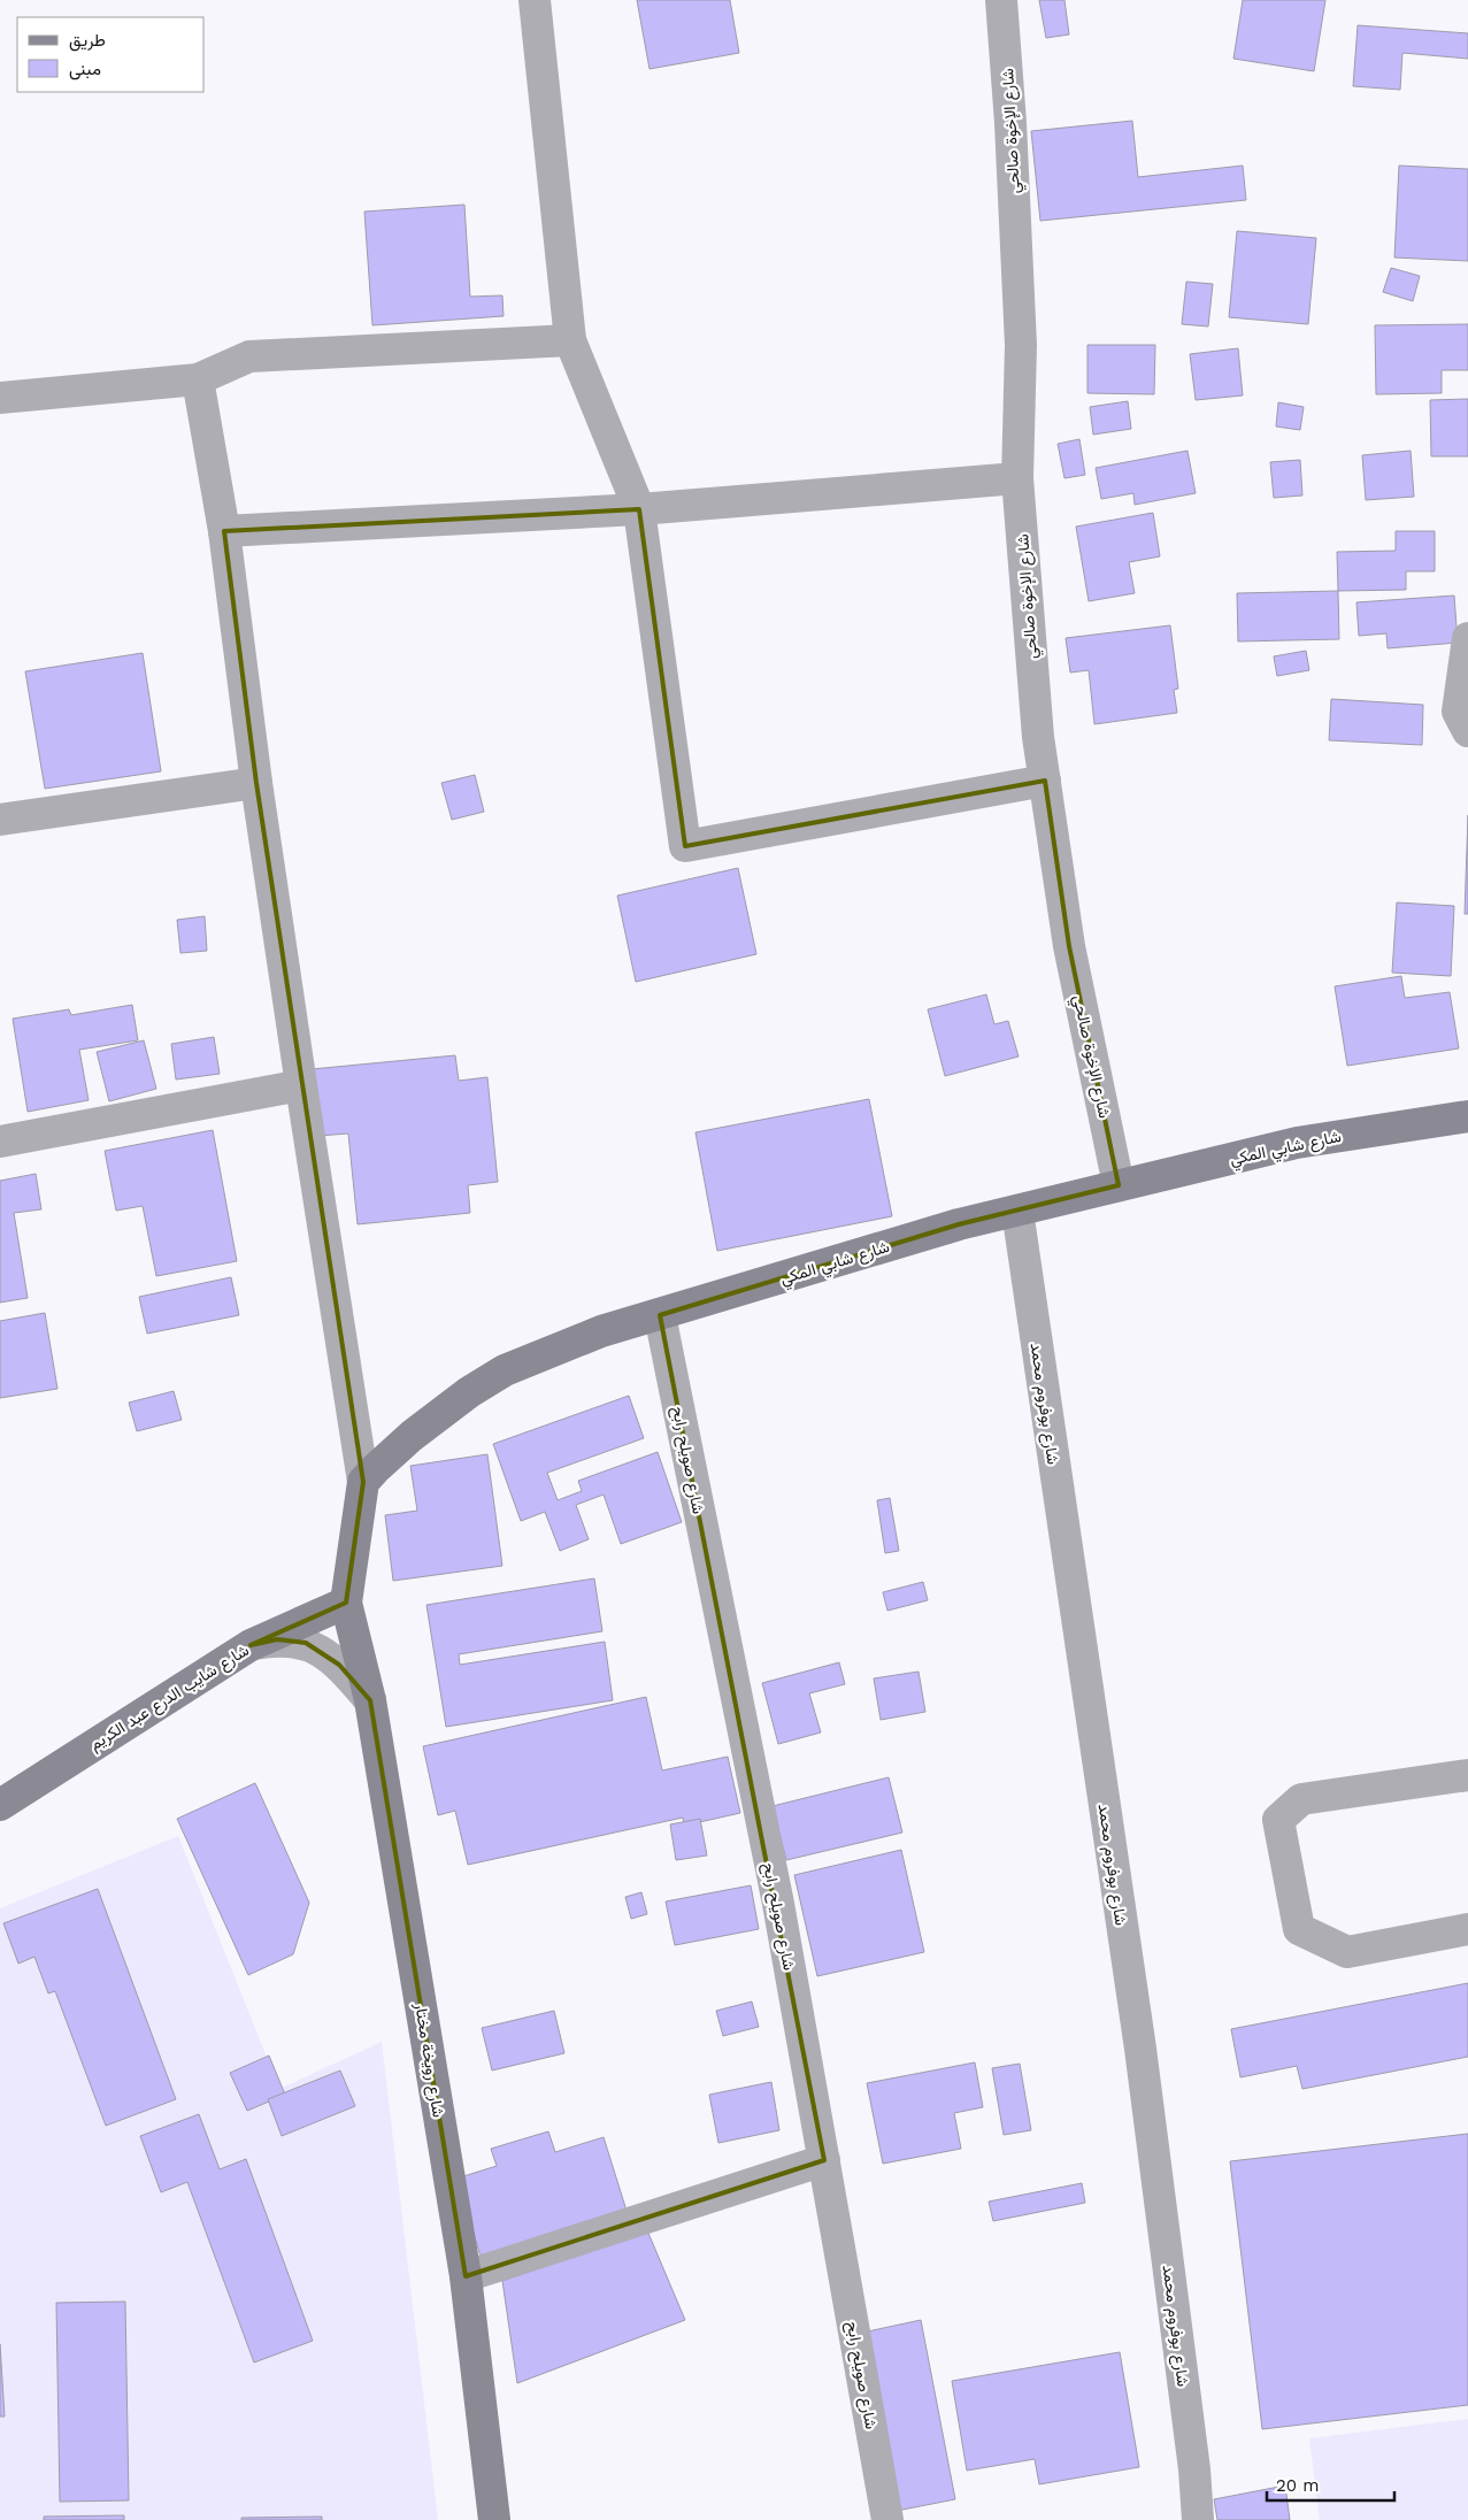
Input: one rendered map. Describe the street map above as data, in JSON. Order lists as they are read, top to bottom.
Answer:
{
  "streets": {
    "main road": ["شارع شابي المكي", "شارع شايب الدرع عبد الكريم", "شارع رويخة مختار"],
    "street": ["شارع الإخوة صالحي", "شارع بوفروم محمد", "شارع صويلح رابح"]
  },
  "crossings": [
    ["شارع الإخوة صالحي", "شارع شابي المكي"],
    ["شارع شابي المكي", "شارع بوفروم محمد"],
    ["شارع شابي المكي", "شارع صويلح رابح"],
    ["شارع شايب الدرع عبد الكريم", "شارع رويخة مختار"]
  ],
  "legend": ["طريق", "مبنى"],
  "scale_bar": "20 m"
}
